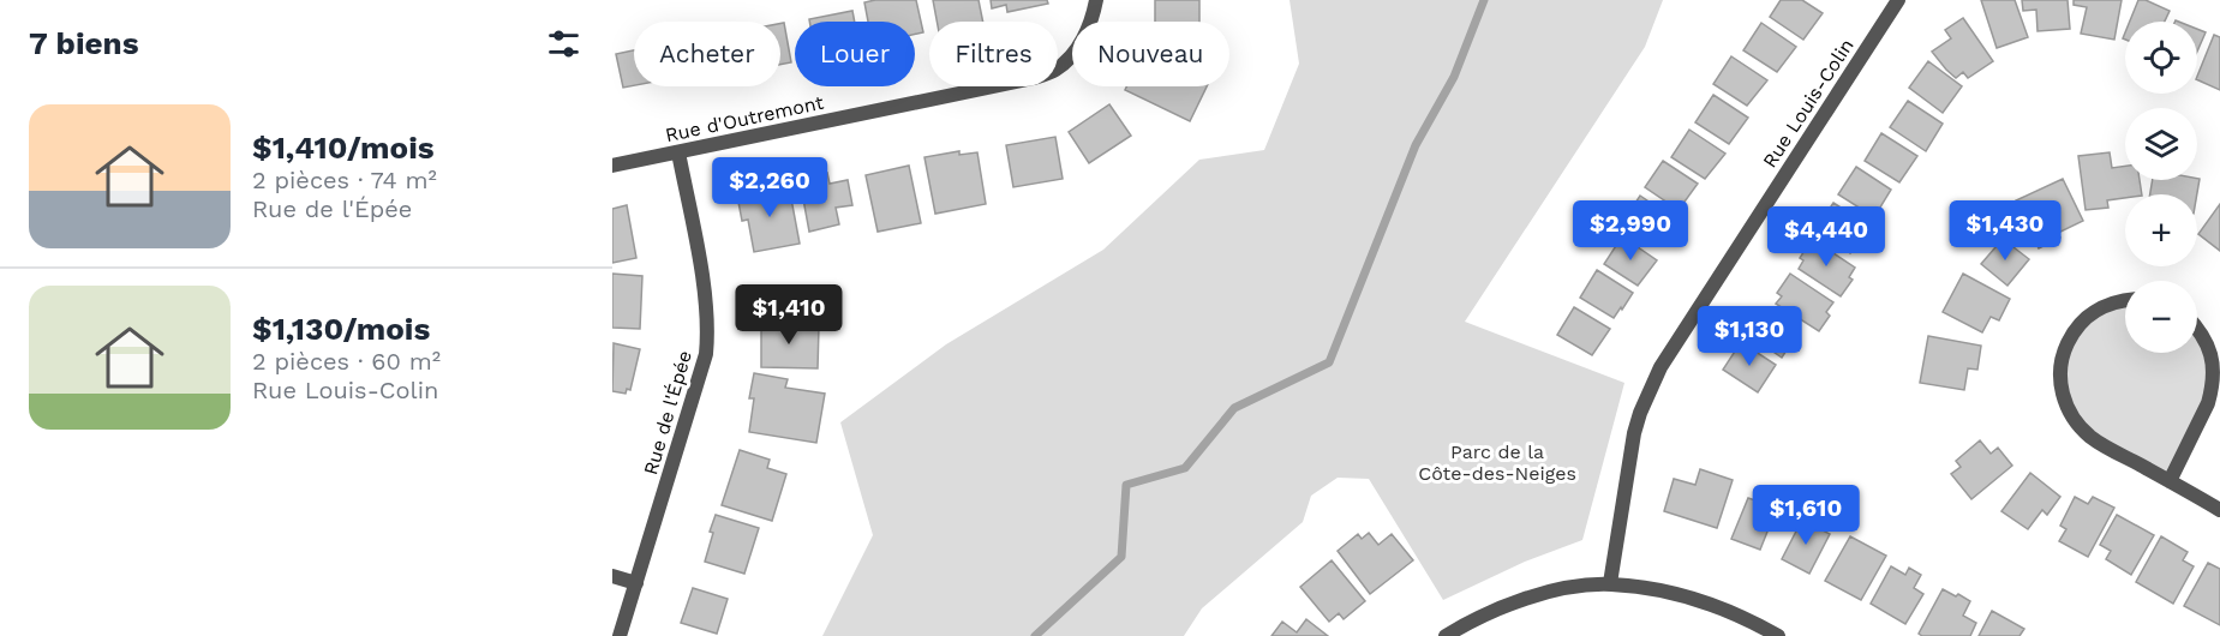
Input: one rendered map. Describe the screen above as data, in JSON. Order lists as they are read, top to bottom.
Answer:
{
  "streets": {
    "street": ["Rue Louis-Colin", "Rue d'Outremont", "Rue de l'Épée"]
  },
  "crossings": [
    ["Rue d'Outremont", "Rue de l'Épée"]
  ],
  "parks": ["Parc de la Côte-des-Neiges"],
  "page": {
    "heading": "7 biens",
    "map_buttons": ["+", "−"],
    "chip": [
      "Acheter",
      "Louer",
      "Filtres",
      "Nouveau"
    ],
    "list": [
      {
        "name": "$1,410/mois",
        "note": "2 pièces · 74 m² · Rue de l'Épée"
      },
      {
        "name": "$1,130/mois",
        "note": "2 pièces · 60 m² · Rue Louis-Colin"
      }
    ],
    "price": [
      "$2,260",
      "$2,990",
      "$1,430",
      "$4,440",
      "$1,410",
      "$1,130",
      "$1,610"
    ]
  }
}
